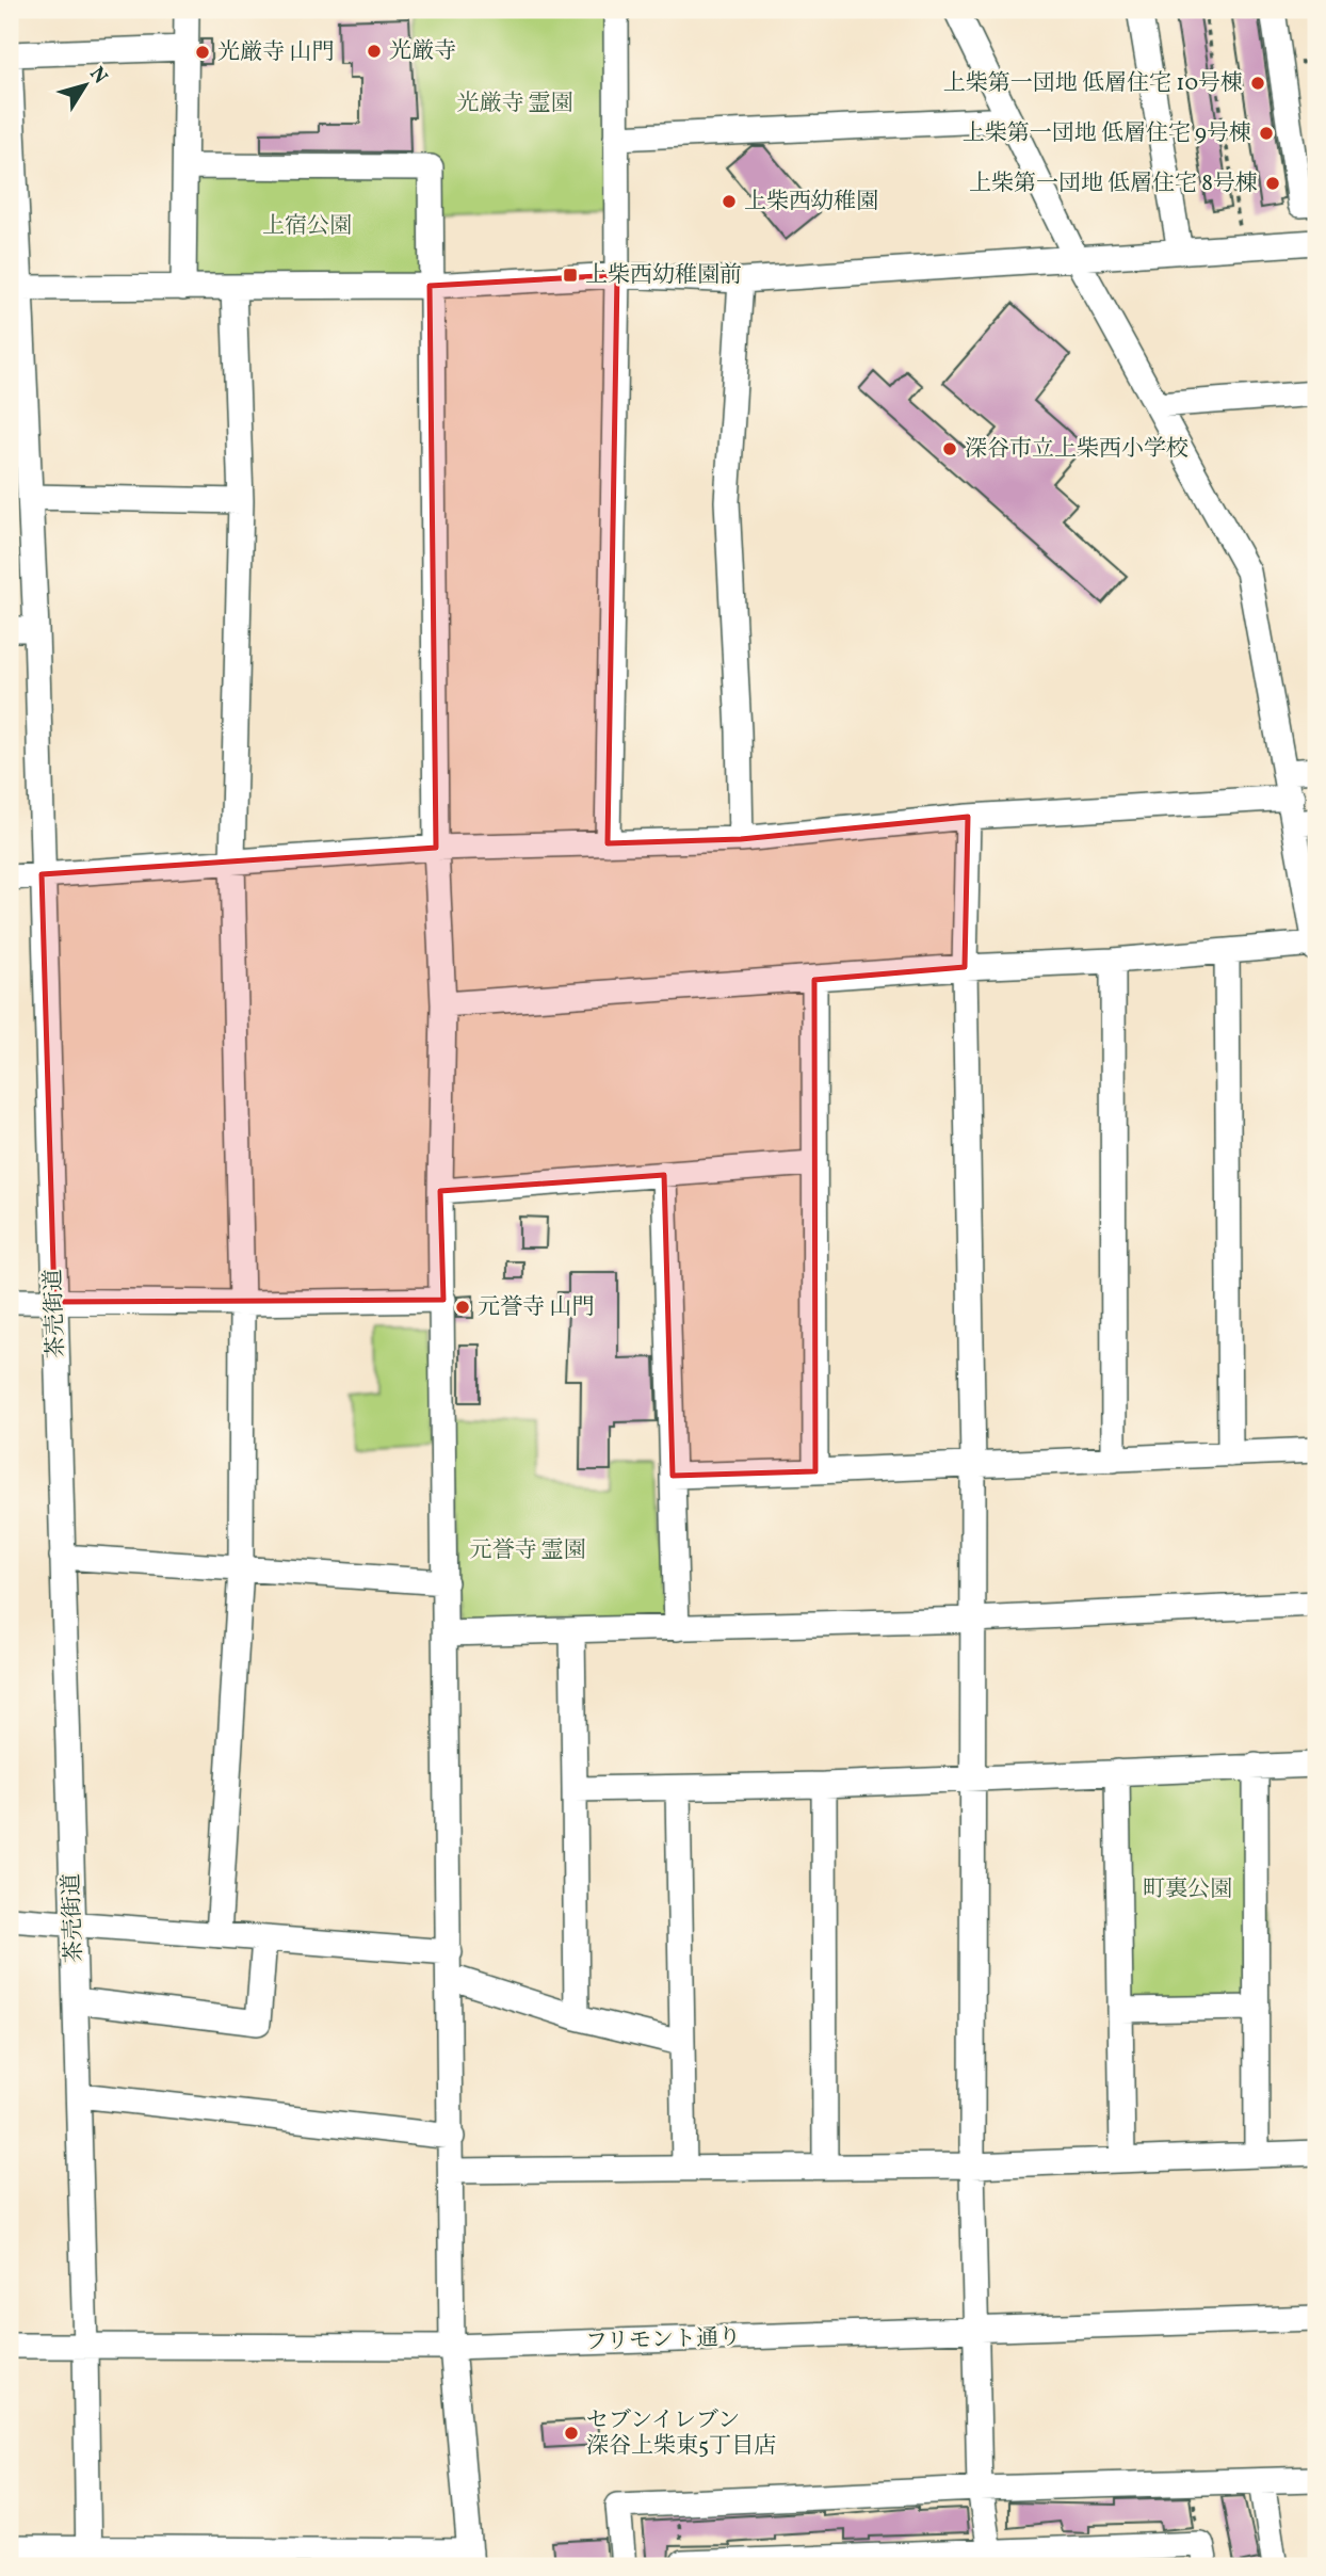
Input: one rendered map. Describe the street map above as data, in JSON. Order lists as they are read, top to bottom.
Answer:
{
  "streets": {
    "street": ["茶売街道", "フリモント通り"]
  },
  "crossings": [
    ["茶売街道", "フリモント通り"]
  ],
  "parks": [
    "光厳寺 霊園",
    "上宿公園",
    "元誉寺 霊園",
    "町裏公園"
  ],
  "places": {
    "other": [
      "光厳寺",
      "光厳寺 山門",
      "上柴第一団地 低層住宅 10号棟",
      "上柴第一団地 低層住宅 9号棟",
      "上柴第一団地 低層住宅 8号棟",
      "上柴西幼稚園",
      "深谷市立上柴西小学校",
      "元誉寺 山門",
      "セブンイレブン 深谷上柴東5丁目店"
    ],
    "transit": ["上柴西幼稚園前"]
  },
  "north": "top right"
}
